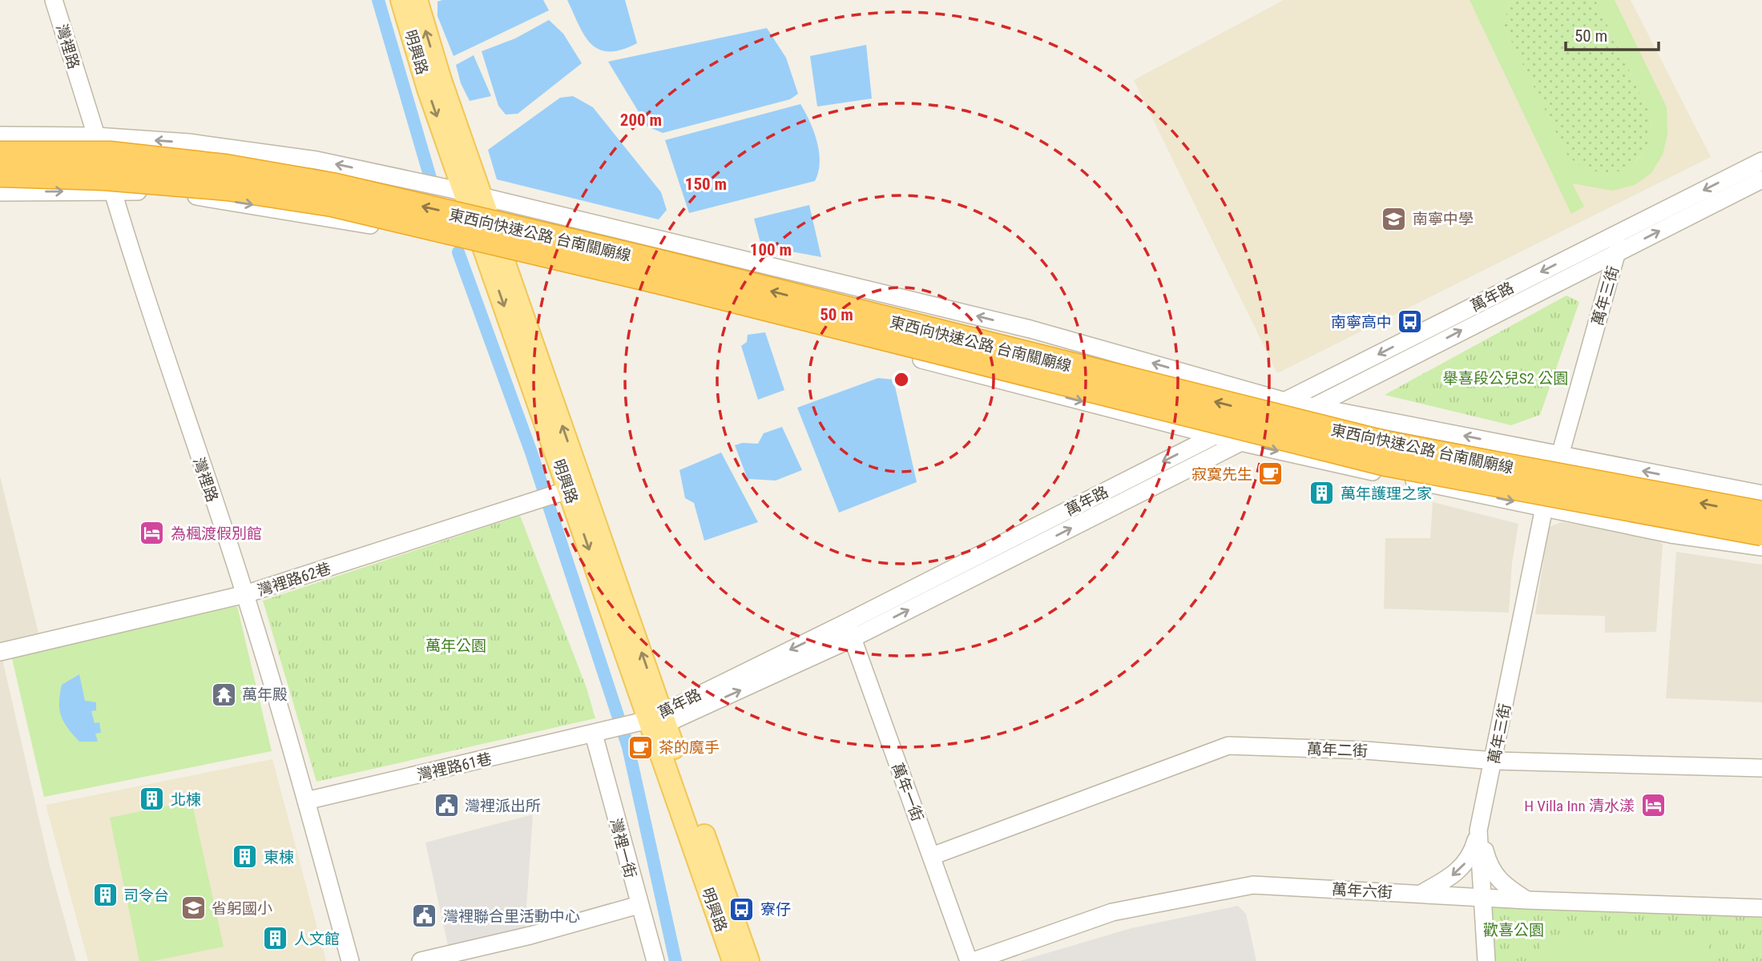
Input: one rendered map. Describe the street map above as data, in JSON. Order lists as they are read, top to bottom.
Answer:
{
  "streets": {
    "highway": ["東西向快速公路 台南關廟線"],
    "main road": ["明興路"],
    "street": [
      "灣裡路",
      "萬年三街",
      "萬年路",
      "灣裡路62巷",
      "萬年二街",
      "灣裡路61巷",
      "萬年一街",
      "灣裡一街",
      "萬年六街"
    ]
  },
  "crossings": [
    ["灣裡路", "灣裡路62巷"],
    ["灣裡路", "灣裡路61巷"],
    ["明興路", "萬年路"],
    ["明興路", "灣裡路62巷"],
    ["萬年三街", "萬年路"],
    ["萬年三街", "萬年二街"],
    ["萬年三街", "萬年六街"],
    ["萬年路", "灣裡路61巷"],
    ["萬年路", "萬年一街"],
    ["萬年路", "灣裡一街"],
    ["萬年二街", "萬年一街"],
    ["灣裡路61巷", "灣裡一街"]
  ],
  "parks": ["舉喜段公兒S2 公園", "萬年公園", "歡喜公園"],
  "places": {
    "school or university": ["南寧中學", "省躬國小"],
    "bus stop": ["南寧高中", "寮仔"],
    "cafe": ["寂寞先生", "茶的魔手"],
    "building": [
      "萬年護理之家",
      "北棟",
      "東棟",
      "司令台",
      "人文館"
    ],
    "hotel": ["為楓渡假別館", "H Villa Inn 清水漾"],
    "temple": ["萬年殿"],
    "public building": ["灣裡派出所", "灣裡聯合里活動中心"]
  },
  "scale_bar": "50 m",
  "rings": [
    "200 m",
    "150 m",
    "100 m",
    "50 m"
  ]
}
